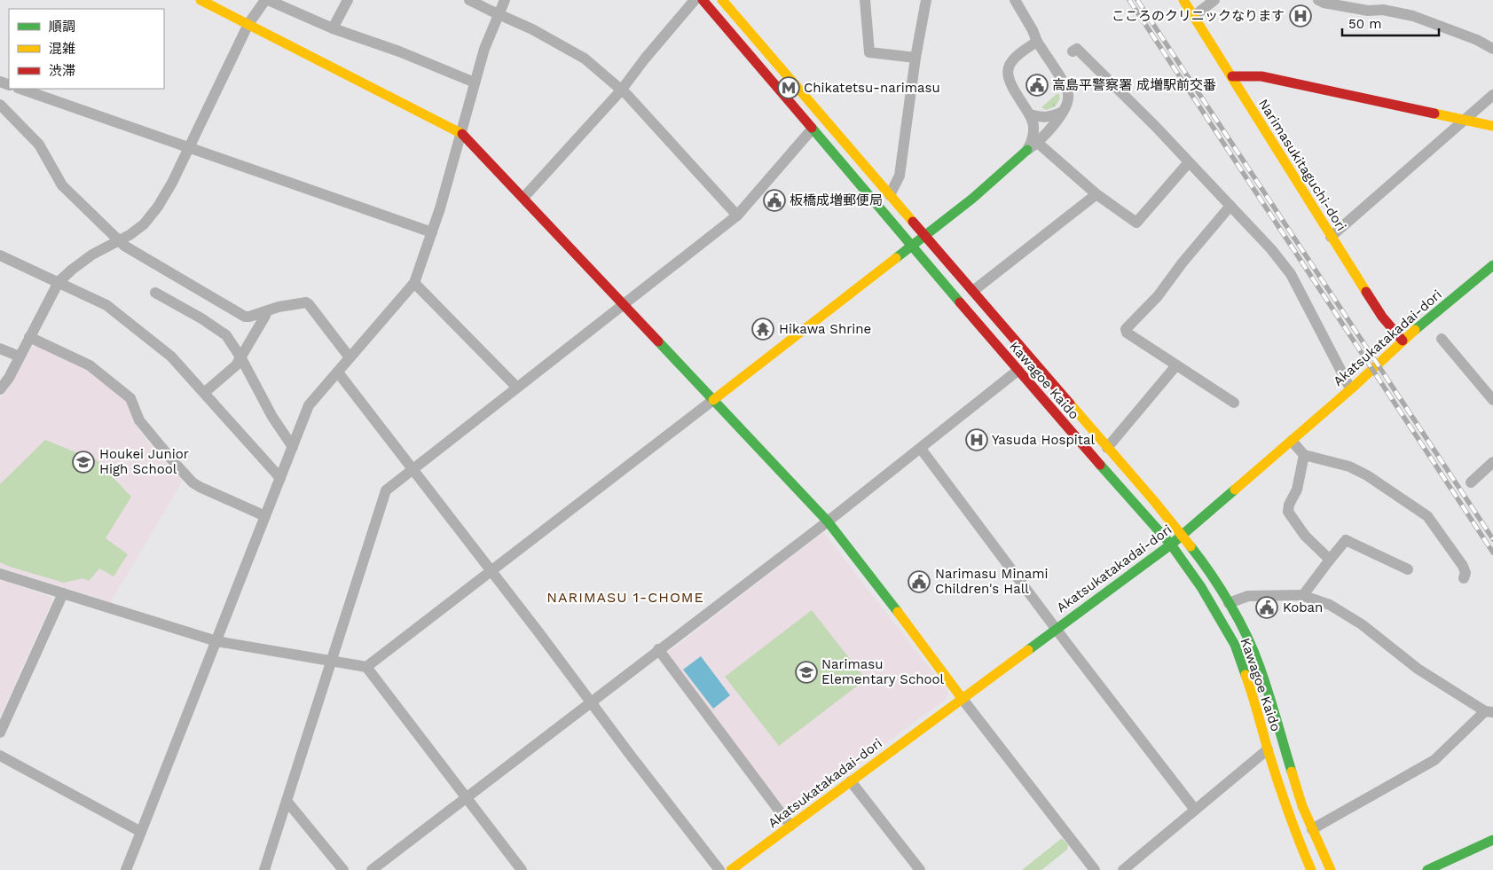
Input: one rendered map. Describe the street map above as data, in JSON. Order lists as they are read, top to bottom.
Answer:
{
  "streets": {
    "main road": ["Narimasukitaguchi-dori", "Akatsukatakadai-dori", "Kawagoe Kaido"]
  },
  "crossings": [
    ["Narimasukitaguchi-dori", "Akatsukatakadai-dori"],
    ["Akatsukatakadai-dori", "Kawagoe Kaido"]
  ],
  "districts": ["NARIMASU 1-CHOME"],
  "places": {
    "hospital": ["こころのクリニックなります", "Yasuda Hospital"],
    "public building": [
      "高島平警察署 成増駅前交番",
      "板橋成増郵便局",
      "Narimasu Minami Children's Hall",
      "Koban"
    ],
    "metro station": ["Chikatetsu-narimasu"],
    "temple": ["Hikawa Shrine"],
    "school or university": ["Houkei Junior High School", "Narimasu Elementary School"]
  },
  "legend": ["順調", "混雑", "渋滞"],
  "scale_bar": "50 m"
}
